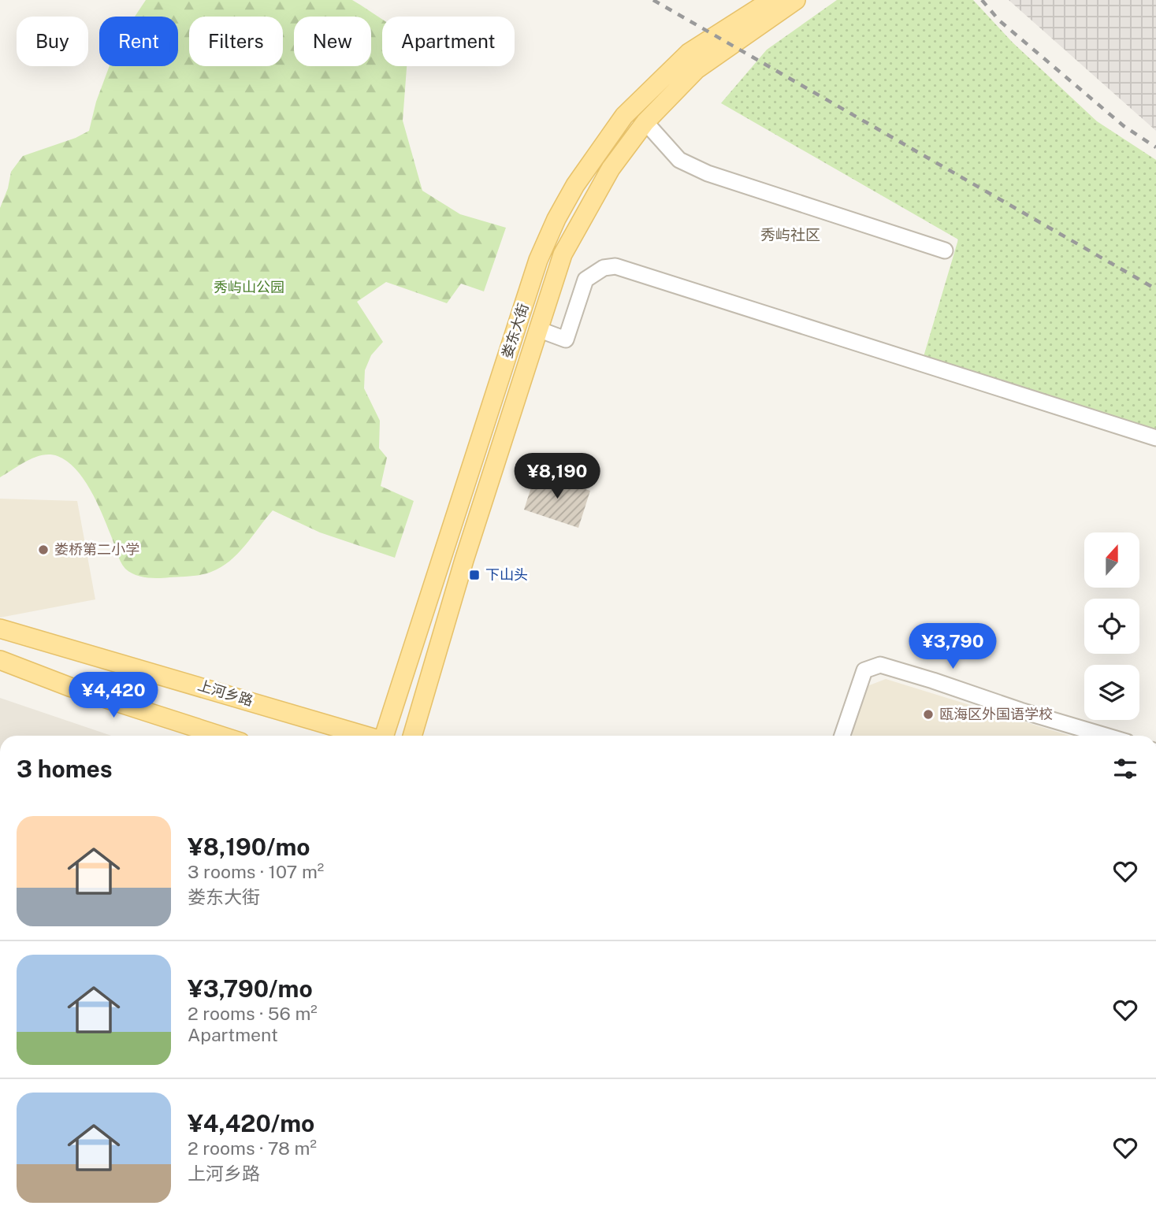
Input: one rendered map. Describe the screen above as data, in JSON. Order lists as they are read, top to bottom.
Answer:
{
  "streets": {
    "main road": ["娄东大街", "上河乡路"]
  },
  "districts": ["秀屿社区"],
  "parks": ["秀屿山公园"],
  "places": {
    "other": ["娄桥第二小学", "瓯海区外国语学校"],
    "transit": ["下山头"]
  },
  "north": "top",
  "page": {
    "chip": [
      "Buy",
      "Rent",
      "Filters",
      "New",
      "Apartment"
    ],
    "price": ["¥8,190", "¥3,790", "¥4,420"],
    "heading": "3 homes",
    "list": [
      {
        "name": "¥8,190/mo",
        "note": "3 rooms · 107 m² · 娄东大街"
      },
      {
        "name": "¥3,790/mo",
        "note": "2 rooms · 56 m² · Apartment"
      },
      {
        "name": "¥4,420/mo",
        "note": "2 rooms · 78 m² · 上河乡路"
      }
    ]
  }
}
